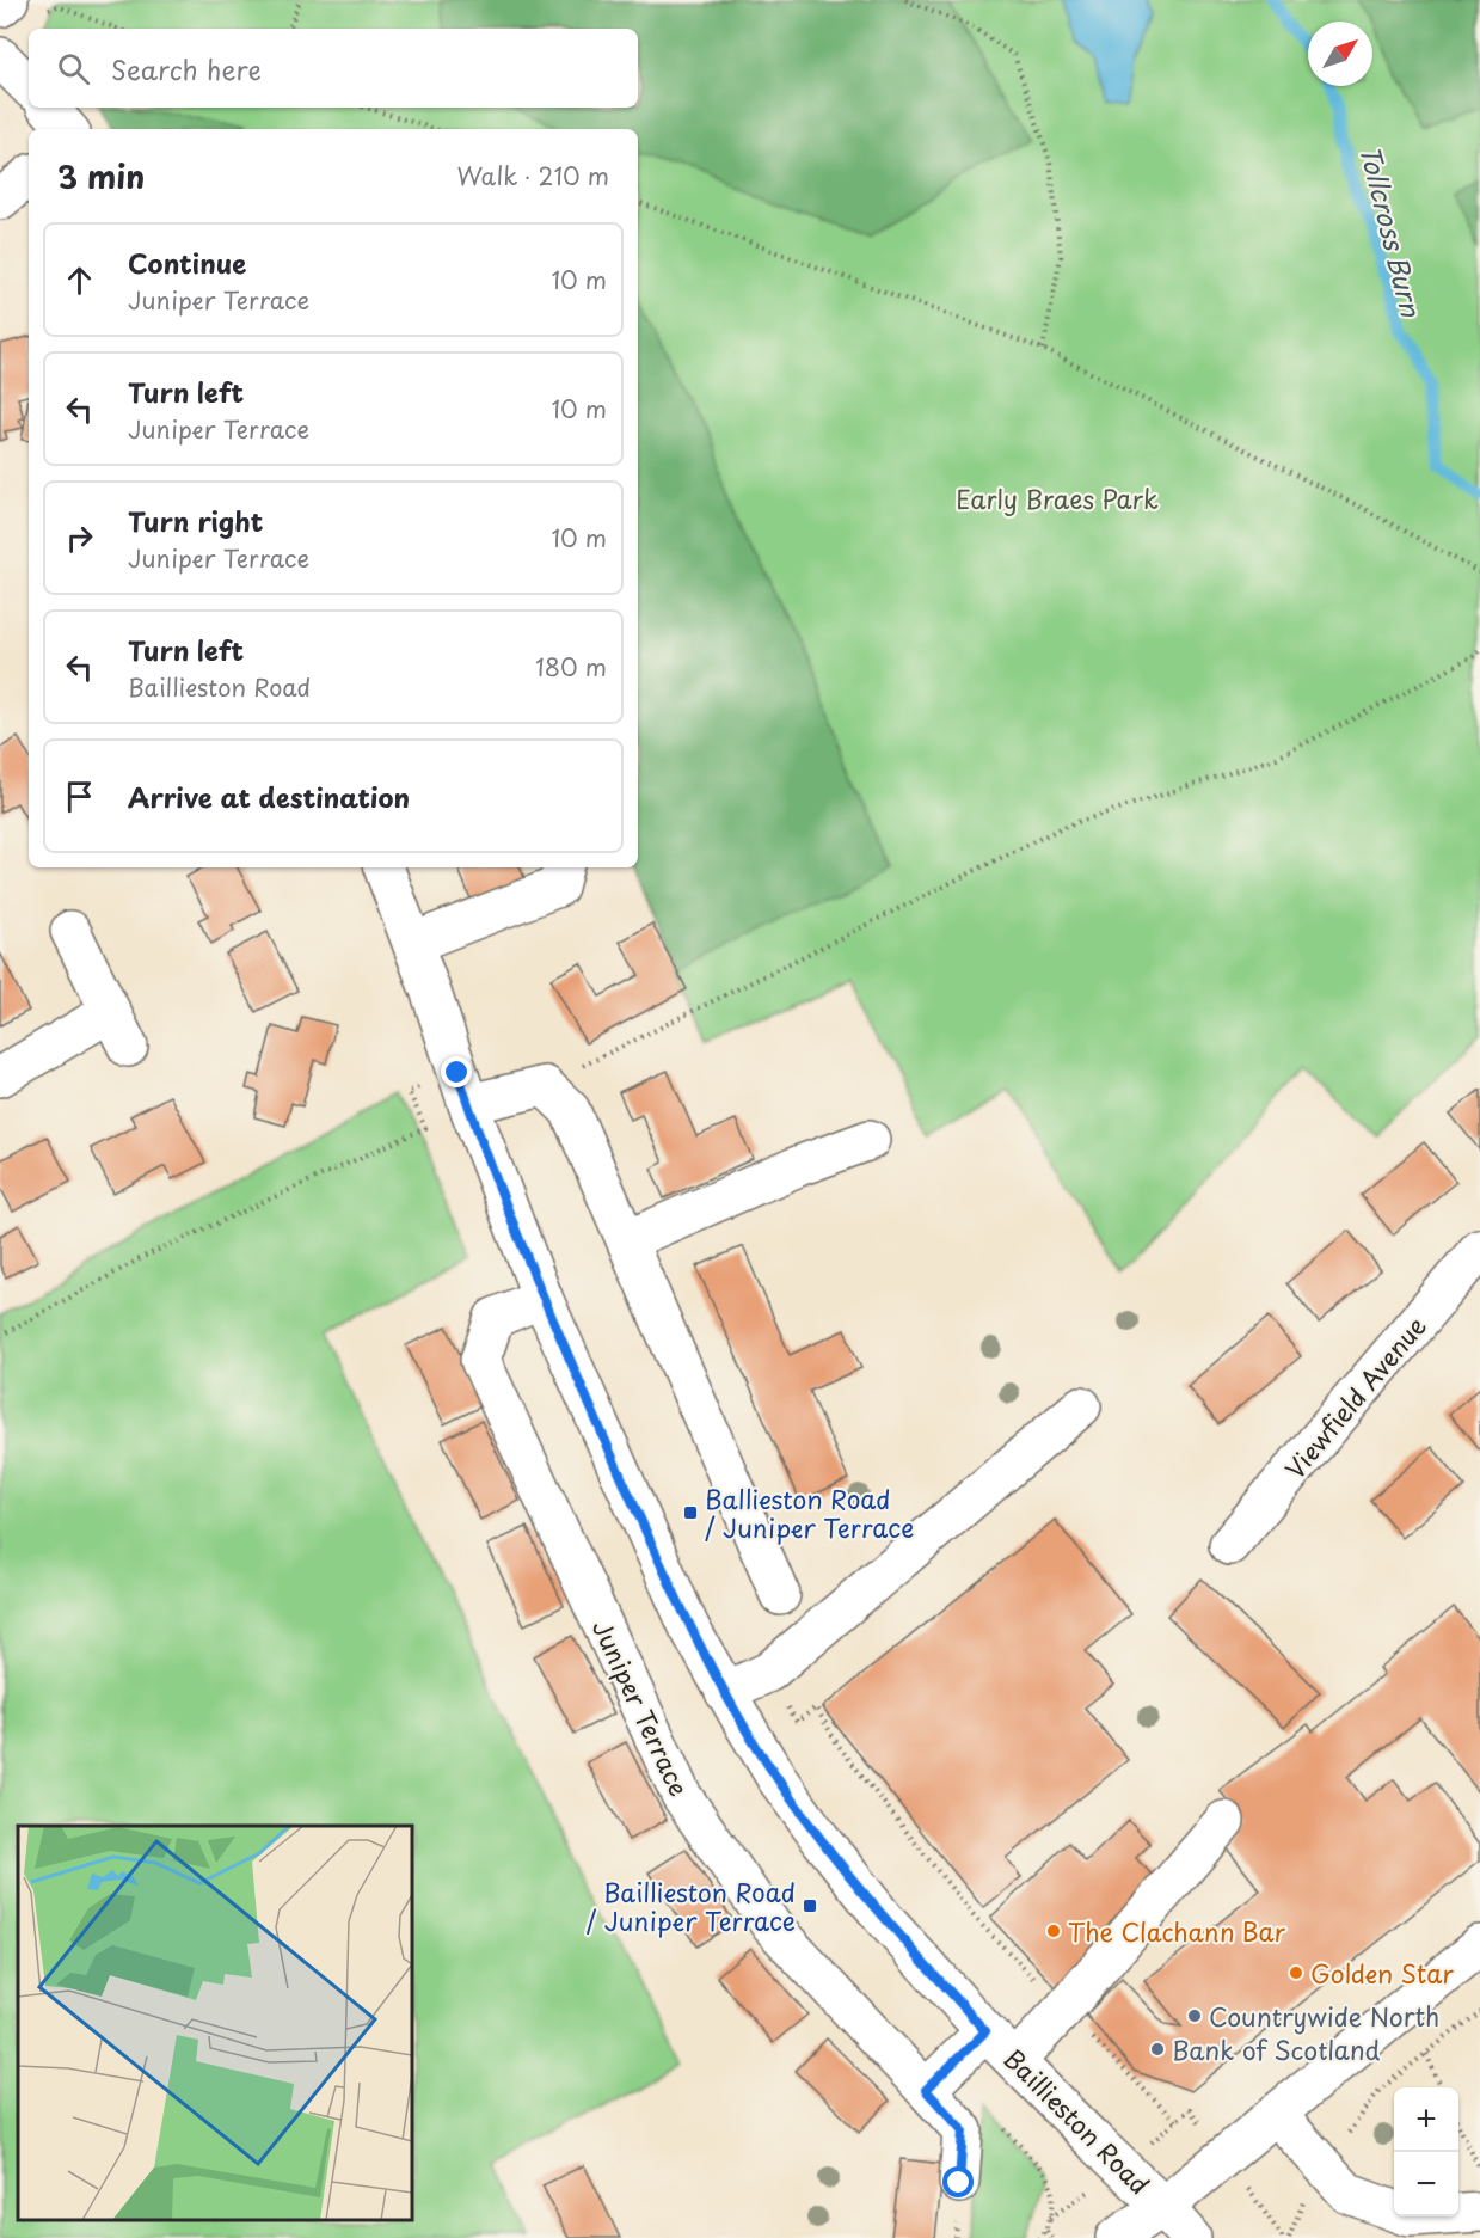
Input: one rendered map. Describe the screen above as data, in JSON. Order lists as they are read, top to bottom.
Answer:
{
  "streets": {
    "street": ["Viewfield Avenue", "Juniper Terrace", "Baillieston Road"]
  },
  "crossings": [
    ["Juniper Terrace", "Baillieston Road"]
  ],
  "water": ["Tollcross Burn"],
  "parks": ["Early Braes Park"],
  "places": {
    "transit": ["Ballieston Road / Juniper Terrace", "Baillieston Road / Juniper Terrace"],
    "other": [
      "The Clachann Bar",
      "Golden Star",
      "Countrywide North",
      "Bank of Scotland"
    ]
  },
  "north": "top right",
  "page": {
    "search": "Search here",
    "heading": ["3 min", "Walk · 210 m"],
    "list": [
      ["Continue", "Juniper Terrace", "10 m"],
      ["Turn left", "Juniper Terrace", "10 m"],
      ["Turn right", "Juniper Terrace", "10 m"],
      ["Turn left", "Baillieston Road", "180 m"],
      "Arrive at destination"
    ],
    "map_buttons": ["+", "−"]
  }
}
